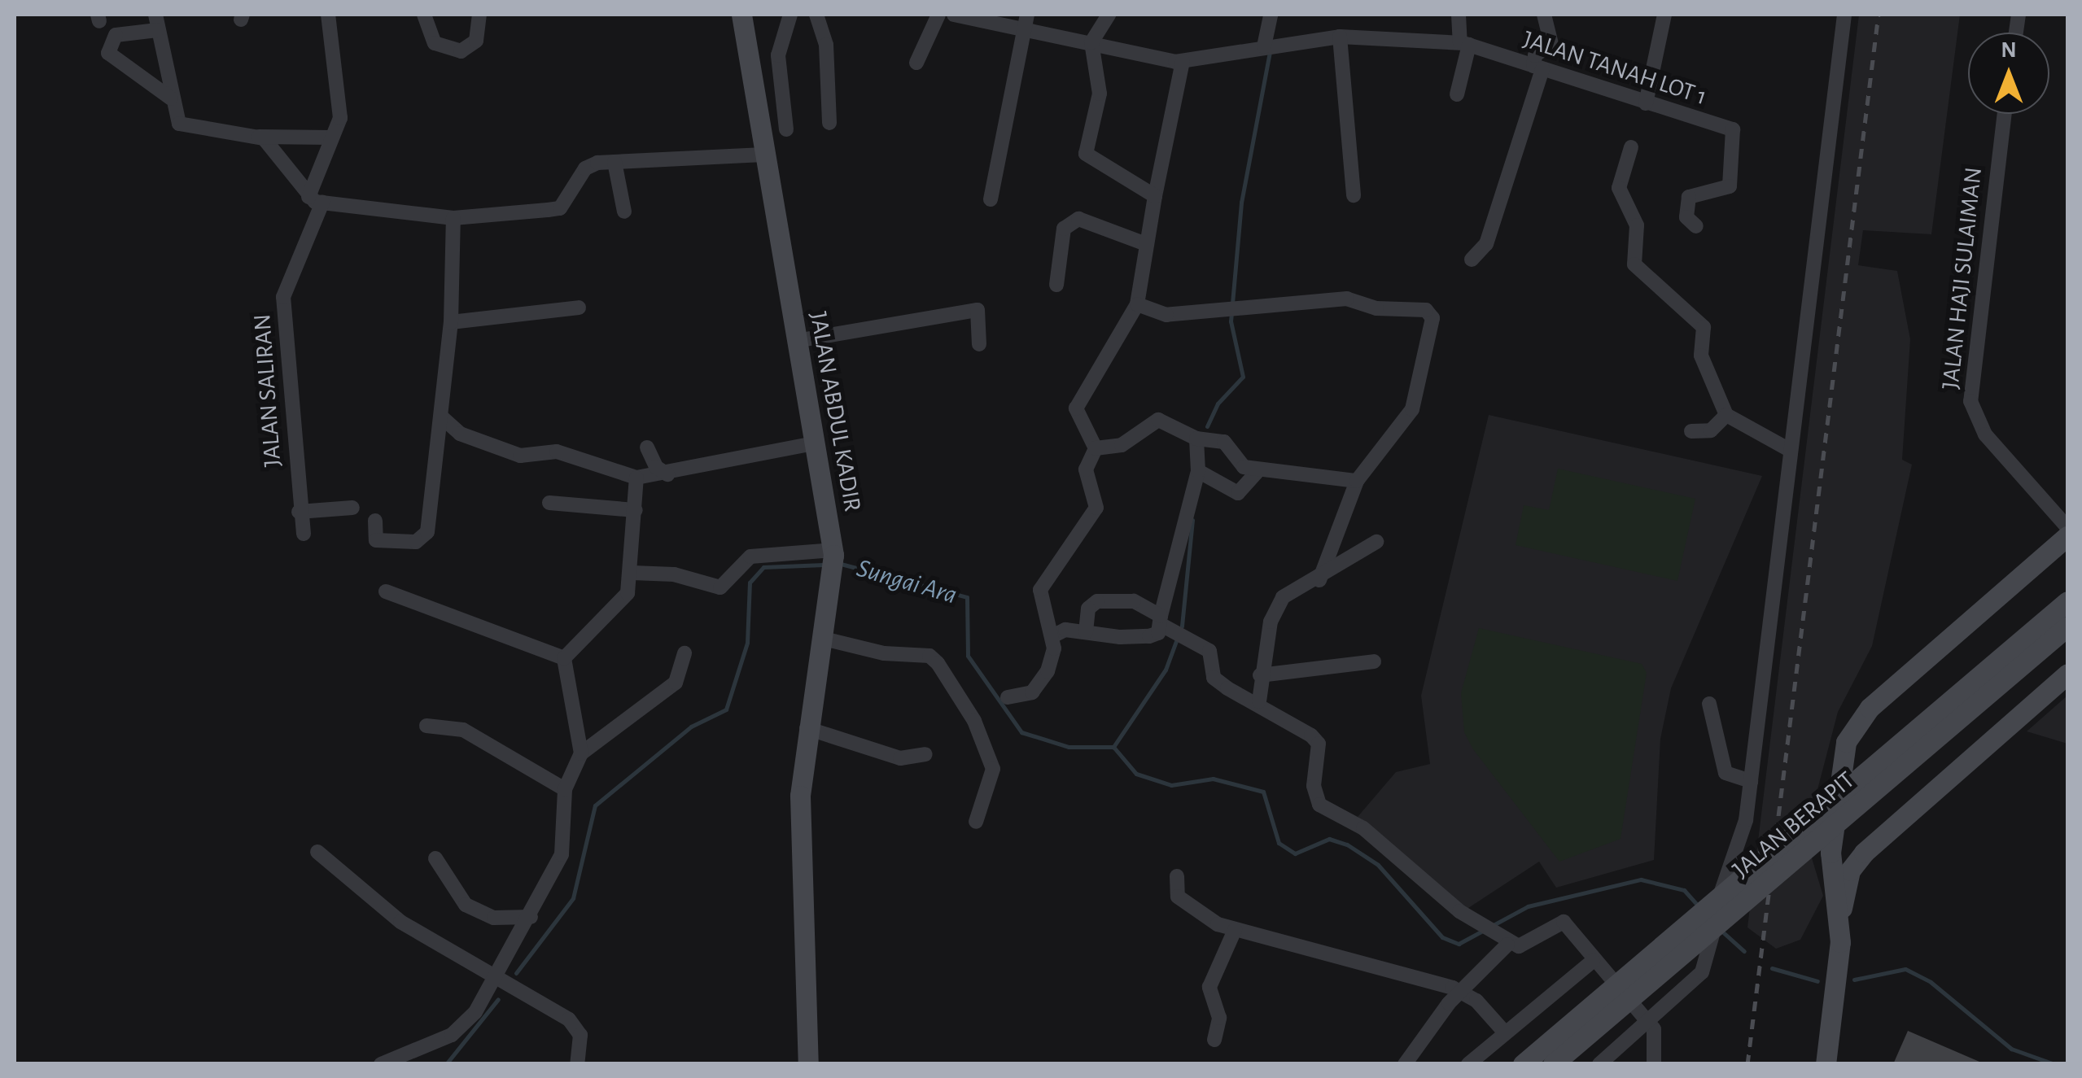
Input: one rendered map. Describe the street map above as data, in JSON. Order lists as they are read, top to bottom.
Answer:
{
  "streets": {
    "main road": ["JALAN ABDUL KADIR", "JALAN BERAPIT"],
    "street": ["JALAN TANAH LOT 1", "JALAN HAJI SULAIMAN", "JALAN SALIRAN"]
  },
  "water": ["Sungai Ara"],
  "north": "top"
}
